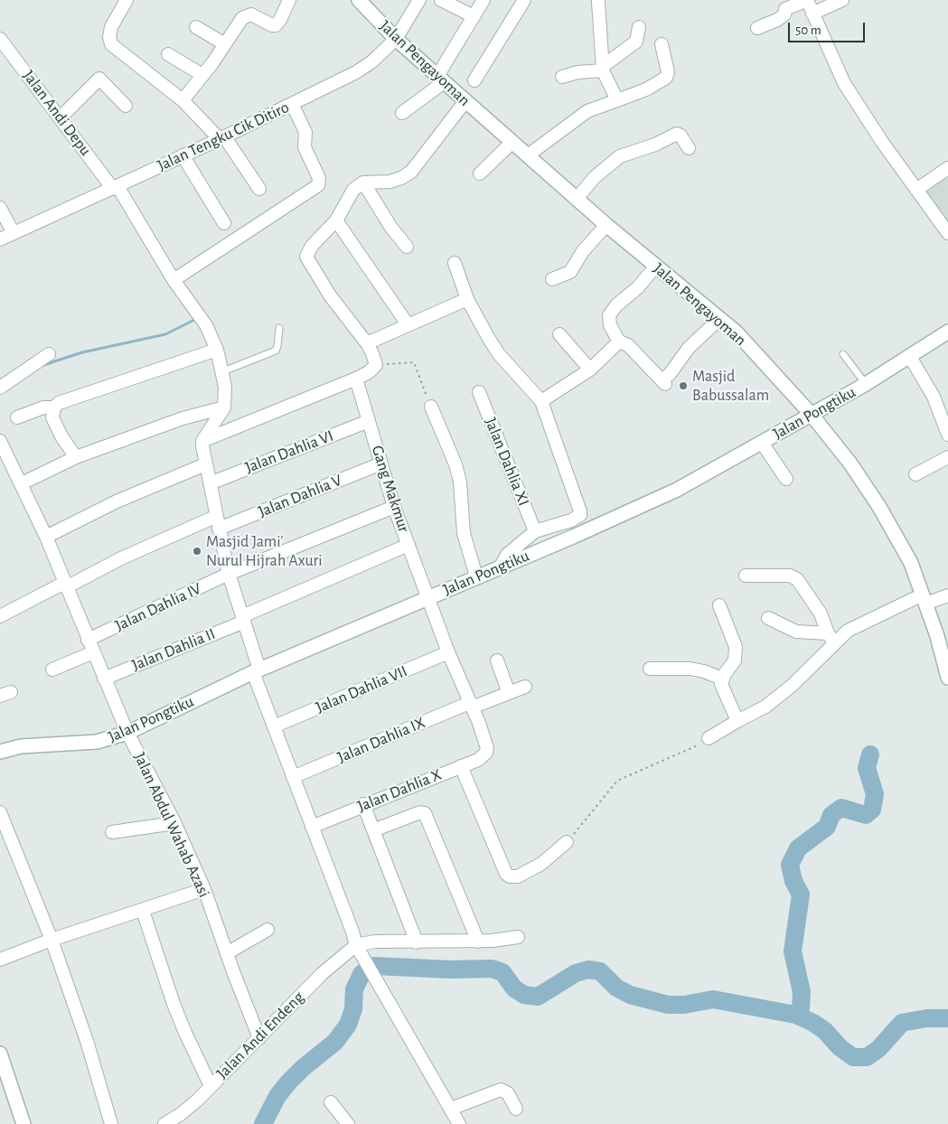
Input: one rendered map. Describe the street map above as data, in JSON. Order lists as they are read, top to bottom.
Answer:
{
  "streets": {
    "street": [
      "Jalan Pengayoman",
      "Jalan Andi Depu",
      "Jalan Tengku Cik Ditiro",
      "Jalan Pongtiku",
      "Jalan Dahlia VI",
      "Jalan Dahlia XI",
      "Gang Makmur",
      "Jalan Dahlia V",
      "Jalan Dahlia IV",
      "Jalan Dahlia II",
      "Jalan Dahlia VII",
      "Jalan Dahlia IX",
      "Jalan Dahlia X",
      "Jalan Abdul Wahab Azasi",
      "Jalan Andi Endeng"
    ]
  },
  "crossings": [
    ["Jalan Pengayoman", "Jalan Tengku Cik Ditiro"],
    ["Jalan Pengayoman", "Jalan Pongtiku"],
    ["Jalan Andi Depu", "Jalan Tengku Cik Ditiro"],
    ["Jalan Pongtiku", "Gang Makmur"],
    ["Jalan Pongtiku", "Jalan Abdul Wahab Azasi"],
    ["Jalan Dahlia VI", "Gang Makmur"],
    ["Gang Makmur", "Jalan Dahlia V"],
    ["Gang Makmur", "Jalan Dahlia IV"],
    ["Gang Makmur", "Jalan Dahlia II"],
    ["Gang Makmur", "Jalan Dahlia VII"],
    ["Gang Makmur", "Jalan Dahlia IX"],
    ["Gang Makmur", "Jalan Dahlia X"],
    ["Jalan Dahlia V", "Jalan Abdul Wahab Azasi"],
    ["Jalan Dahlia IV", "Jalan Abdul Wahab Azasi"],
    ["Jalan Dahlia II", "Jalan Abdul Wahab Azasi"],
    ["Jalan Abdul Wahab Azasi", "Jalan Andi Endeng"]
  ],
  "places": ["Masjid Babussalam", "Masjid Jami' Nurul Hijrah Axuri"],
  "scale_bar": "50 m"
}
